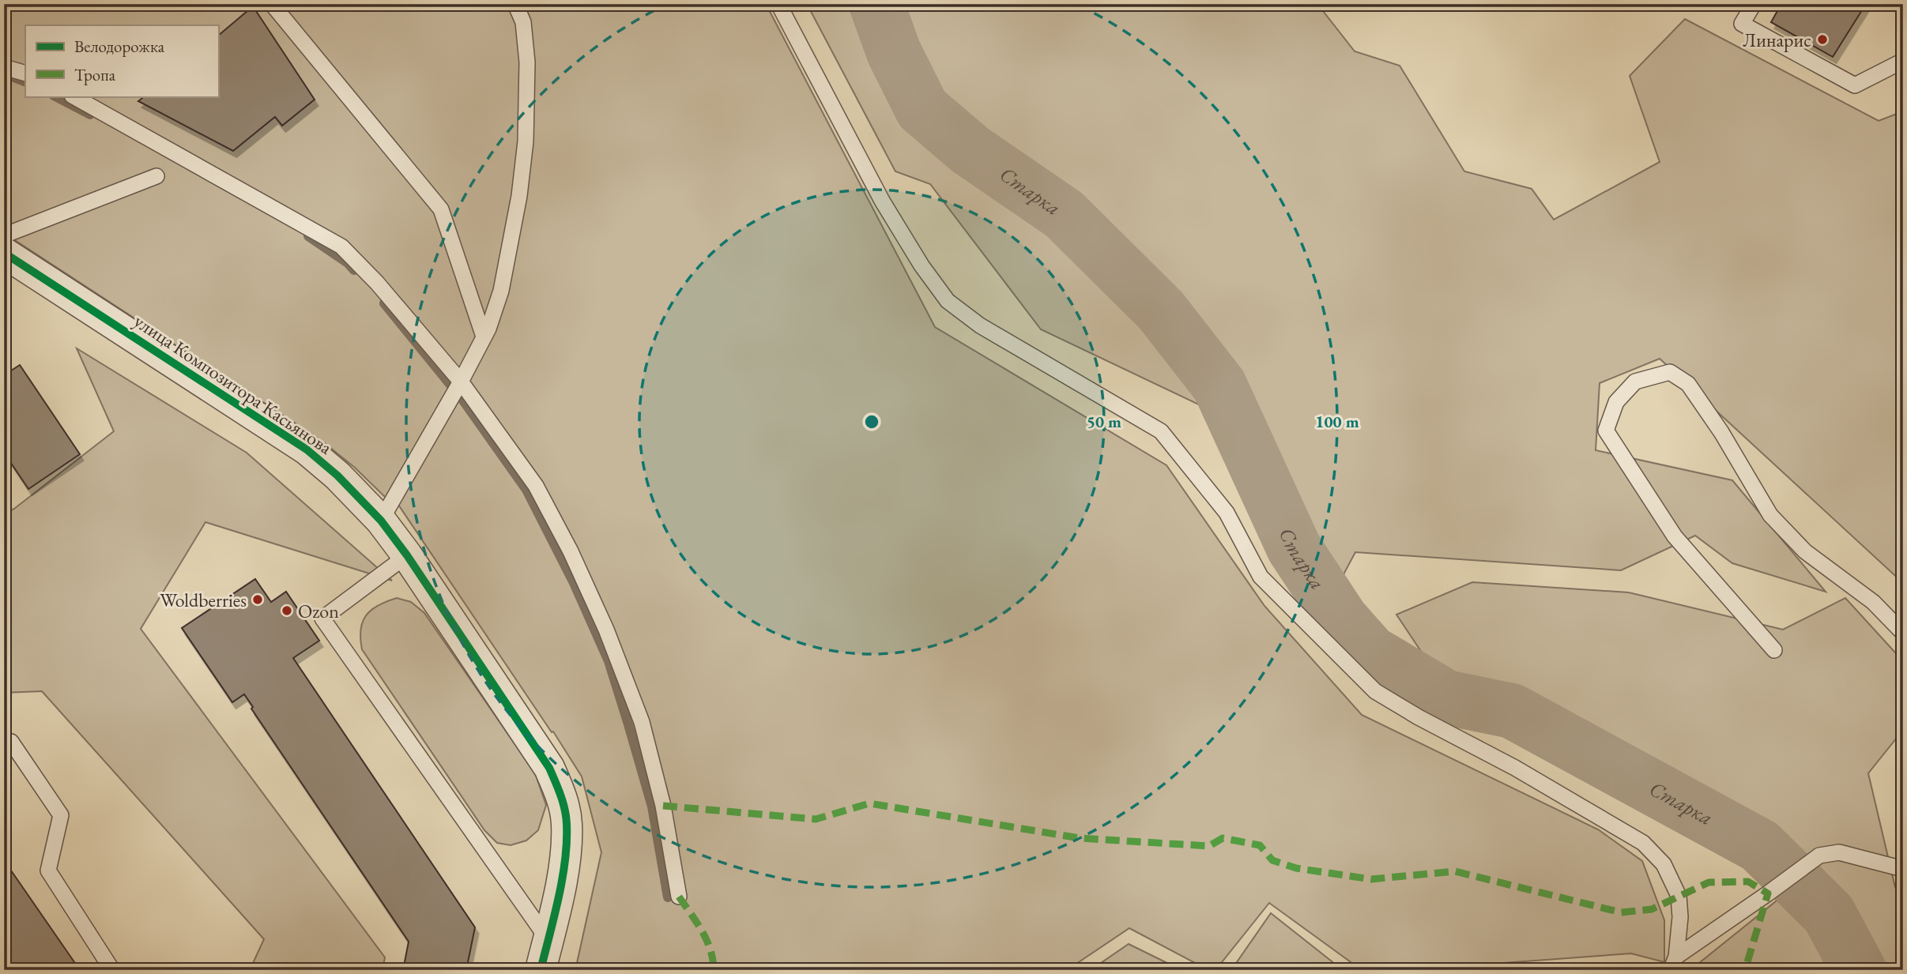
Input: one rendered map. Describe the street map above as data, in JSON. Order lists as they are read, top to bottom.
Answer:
{
  "streets": {
    "street": ["улица Композитора Касьянова"]
  },
  "water": ["Старка"],
  "places": ["Линарис", "Woldberries", "Ozon"],
  "legend": ["Велодорожка", "Тропа"],
  "rings": ["50 m", "100 m"]
}
